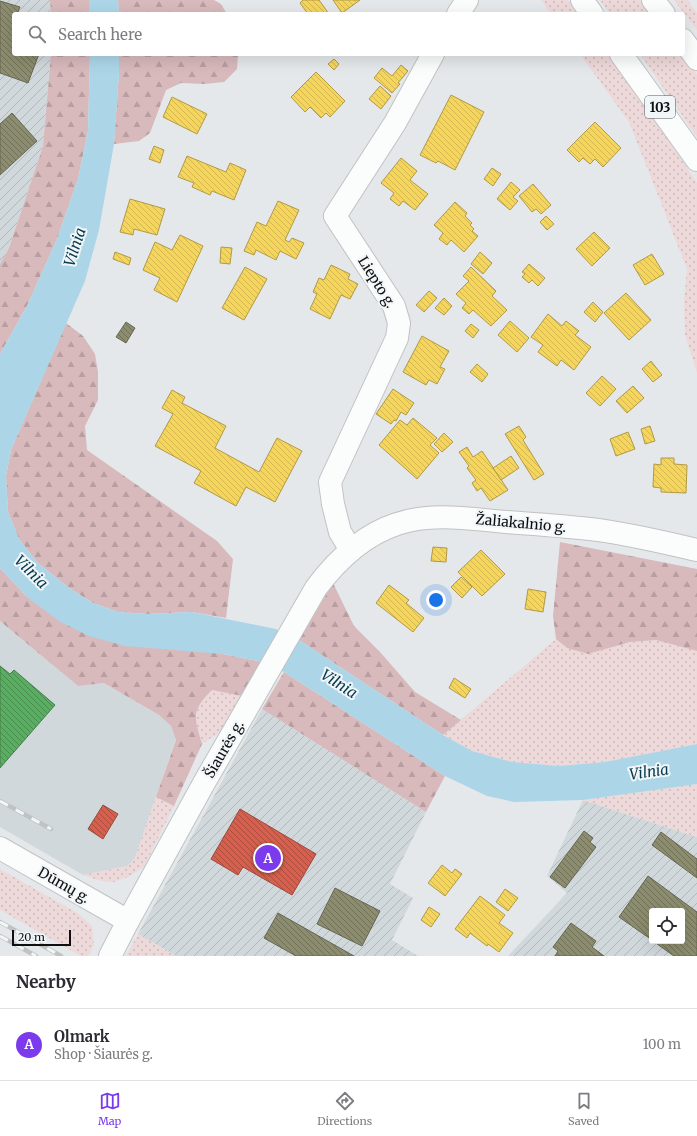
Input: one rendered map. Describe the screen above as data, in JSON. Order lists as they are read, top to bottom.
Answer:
{
  "streets": {
    "street": [
      "103",
      "Liepto g.",
      "Žaliakalnio g.",
      "Šiaurės g.",
      "Dūmų g."
    ]
  },
  "crossings": [
    ["Liepto g.", "Žaliakalnio g."],
    ["Liepto g.", "Šiaurės g."],
    ["Žaliakalnio g.", "Šiaurės g."],
    ["Šiaurės g.", "Dūmų g."]
  ],
  "water": ["Vilnia"],
  "scale_bar": "20 m",
  "page": {
    "search": "Search here",
    "pins": "A",
    "scale": "20 m",
    "heading": "Nearby",
    "list": [
      {
        "mark": "A",
        "name": "Olmark",
        "note": "Shop · Šiaurės g.",
        "value": "100 m"
      }
    ],
    "nav": ["Map", "Directions", "Saved"]
  }
}
